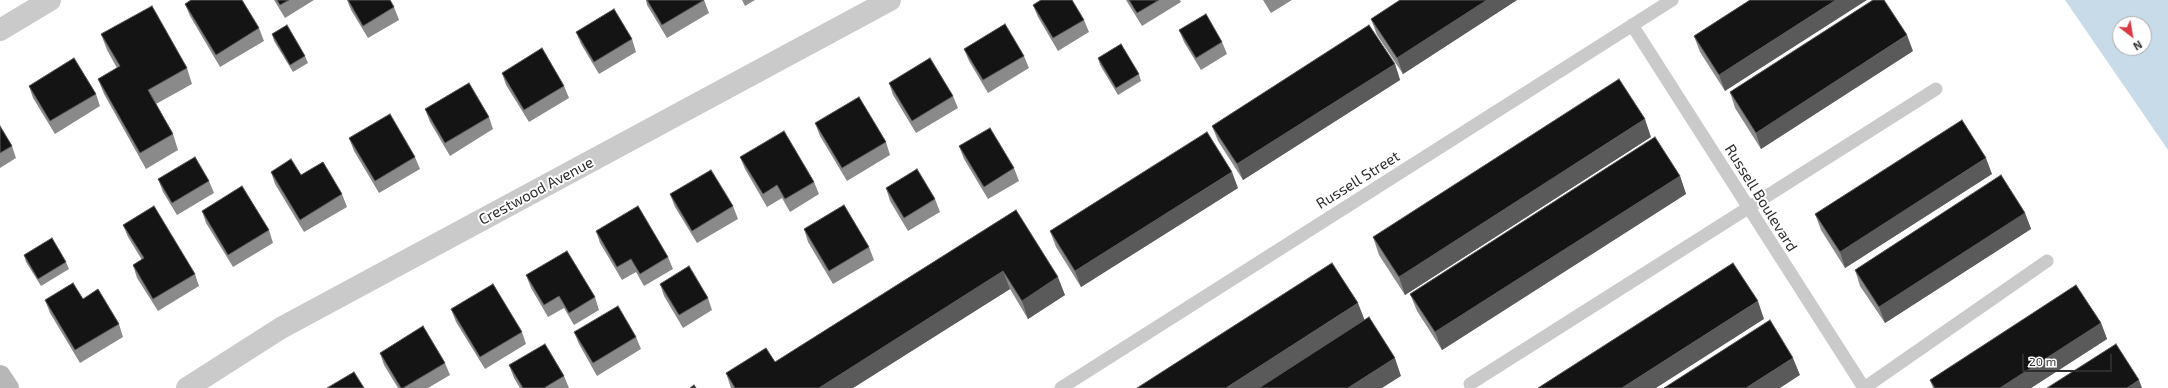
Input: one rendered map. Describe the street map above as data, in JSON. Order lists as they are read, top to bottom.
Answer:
{
  "streets": {
    "street": ["Crestwood Avenue"],
    "lane": ["Russell Street", "Russell Boulevard"]
  },
  "crossings": [
    ["Russell Street", "Russell Boulevard"]
  ],
  "scale_bar": "20 m",
  "north": "bottom right"
}
